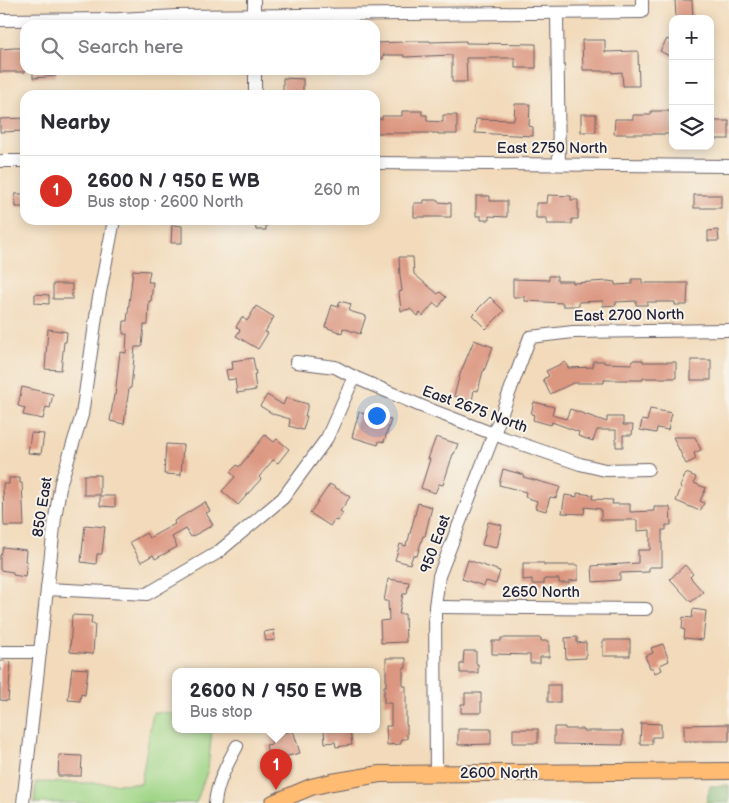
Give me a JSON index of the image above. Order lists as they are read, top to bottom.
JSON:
{
  "streets": {
    "main road": ["2600 North"],
    "street": [
      "East 2750 North",
      "East 2700 North",
      "East 2675 North",
      "850 East",
      "950 East",
      "2650 North"
    ]
  },
  "crossings": [
    ["East 2700 North", "950 East"],
    ["East 2675 North", "950 East"],
    ["950 East", "2650 North"],
    ["950 East", "2600 North"]
  ],
  "page": {
    "map_buttons": ["+", "−"],
    "search": "Search here",
    "heading": "Nearby",
    "list": [
      {
        "mark": "1",
        "name": "2600 N / 950 E WB",
        "note": "Bus stop · 2600 North",
        "value": "260 m"
      }
    ],
    "popup": ["2600 N / 950 E WB", "Bus stop"],
    "pins": "1"
  }
}
